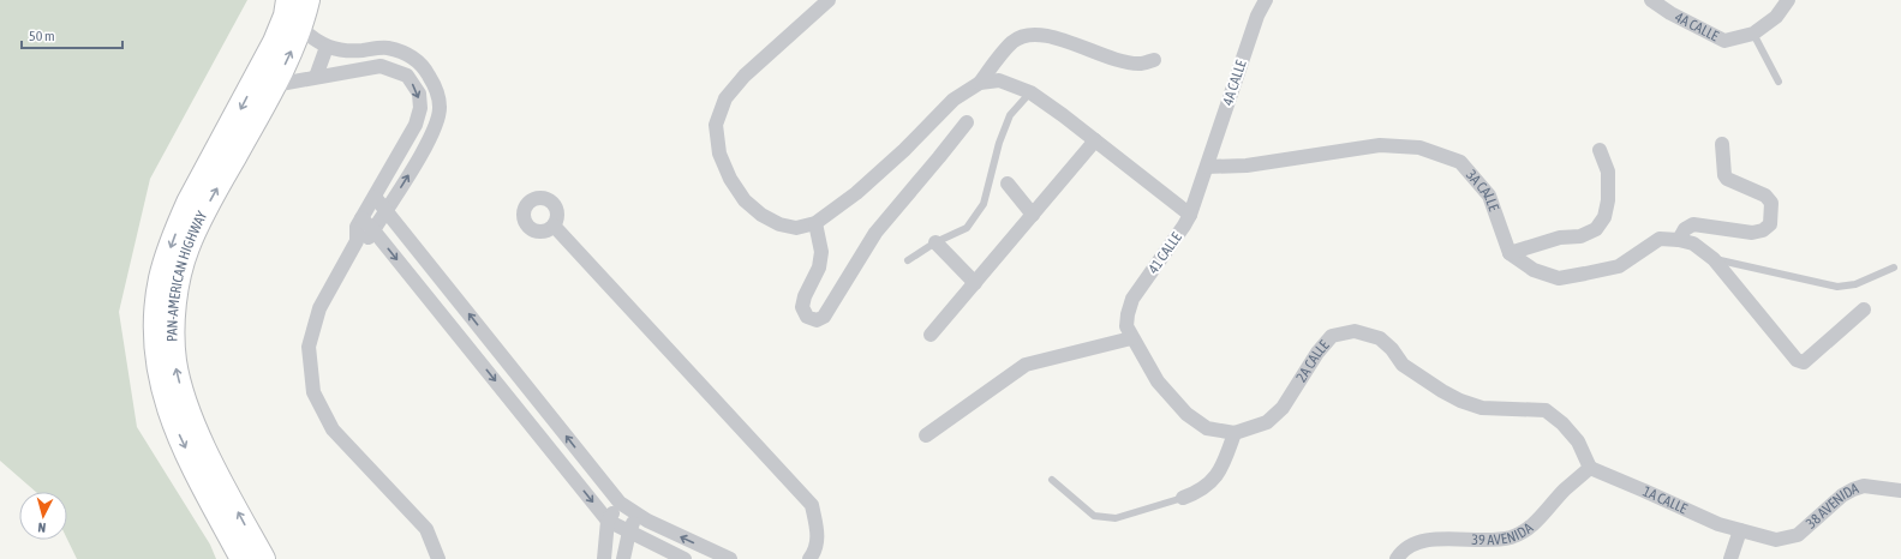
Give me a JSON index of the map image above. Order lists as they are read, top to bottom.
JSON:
{
  "streets": {
    "highway": ["PAN-AMERICAN HIGHWAY"],
    "street": [
      "4A CALLE",
      "3A CALLE",
      "41 CALLE",
      "2A CALLE",
      "1A CALLE",
      "38 AVENIDA",
      "39 AVENIDA"
    ]
  },
  "crossings": [
    ["4A CALLE", "3A CALLE"],
    ["4A CALLE", "41 CALLE"],
    ["3A CALLE", "41 CALLE"],
    ["41 CALLE", "2A CALLE"],
    ["2A CALLE", "1A CALLE"],
    ["2A CALLE", "39 AVENIDA"],
    ["1A CALLE", "38 AVENIDA"],
    ["1A CALLE", "39 AVENIDA"]
  ],
  "scale_bar": "50 m",
  "north": "bottom"
}
